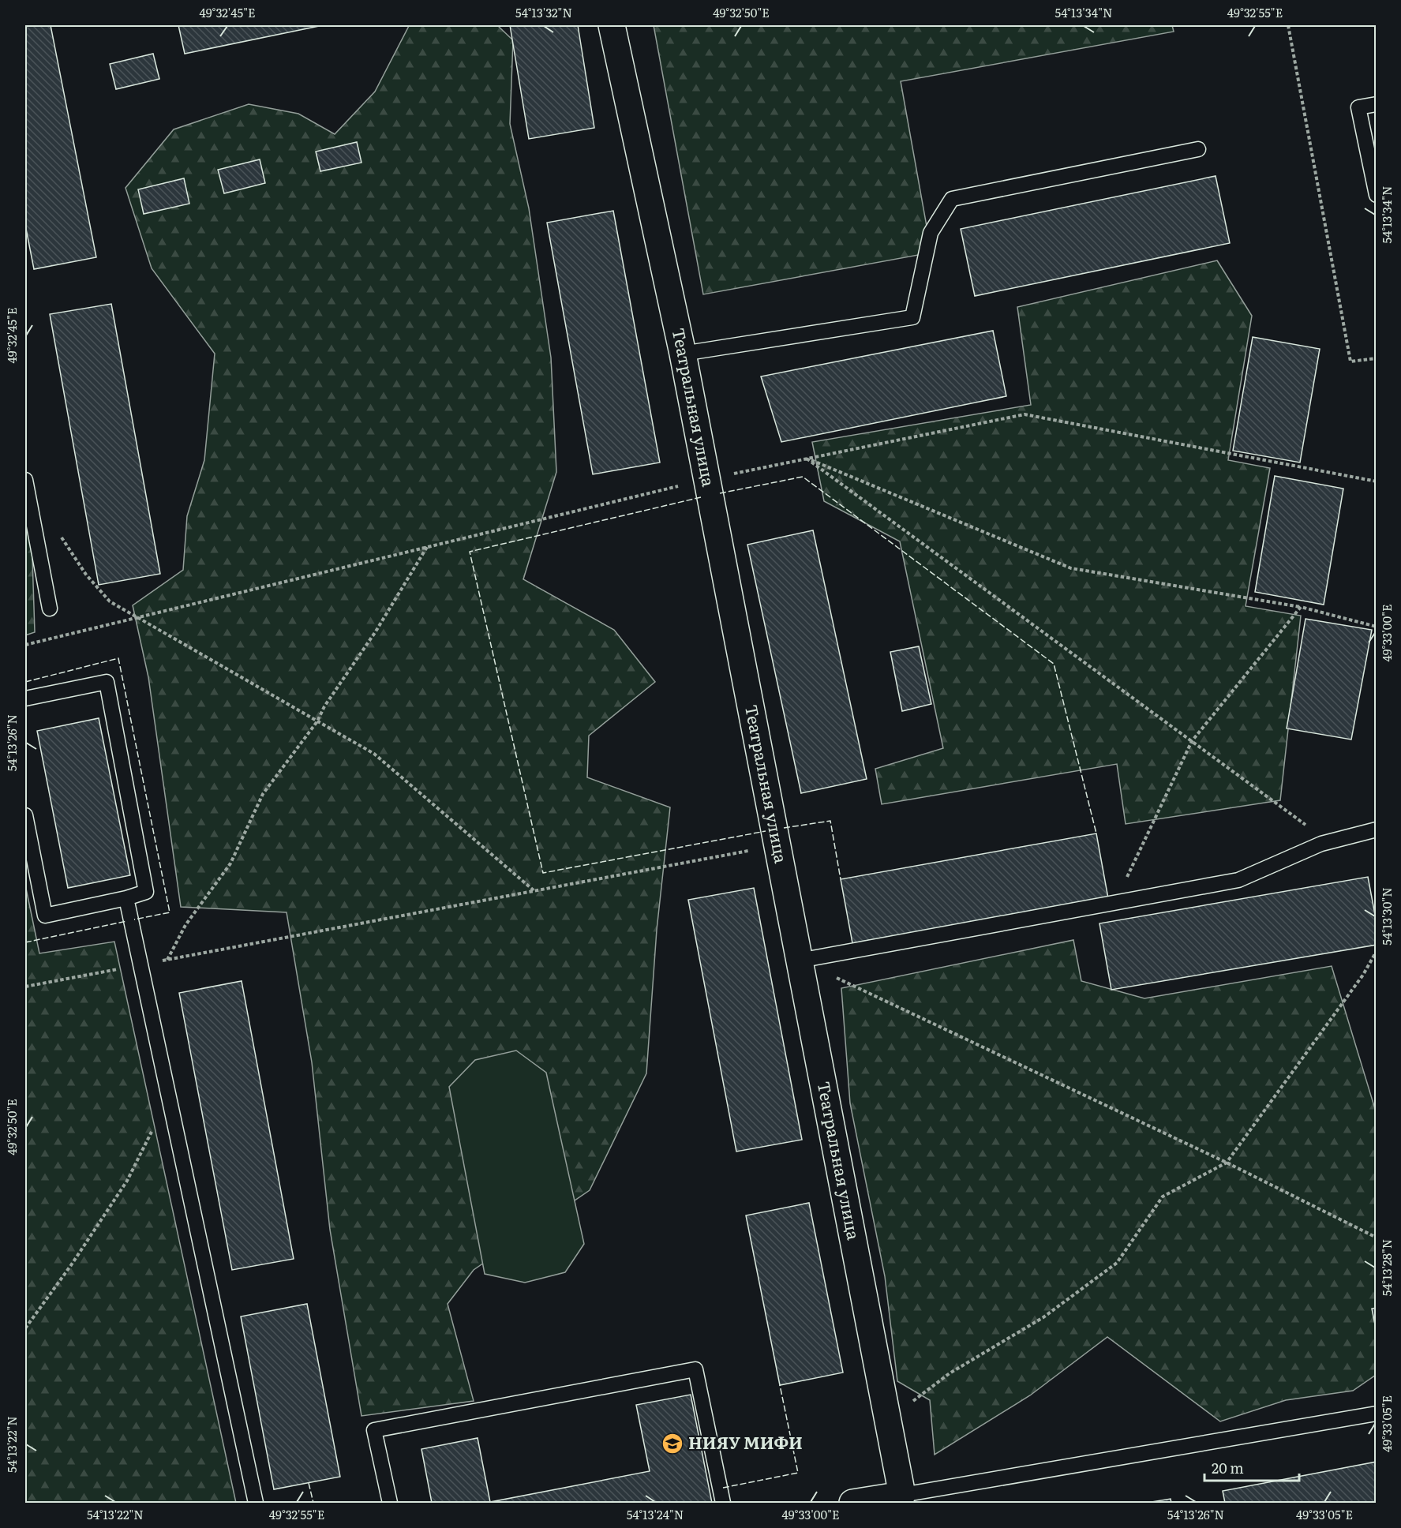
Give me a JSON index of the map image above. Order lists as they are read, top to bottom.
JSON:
{
  "streets": {
    "street": ["Театральная улица"]
  },
  "places": {
    "school or university": ["НИЯУ МИФИ"]
  },
  "scale_bar": "20 m",
  "coordinates": [
    "49°32'45\"E",
    "54°13'32\"N",
    "49°32'50\"E",
    "54°13'34\"N",
    "49°32'55\"E",
    "49°33'00\"E",
    "54°13'26\"N",
    "54°13'30\"N",
    "54°13'28\"N",
    "49°33'05\"E",
    "54°13'22\"N",
    "54°13'24\"N"
  ]
}
